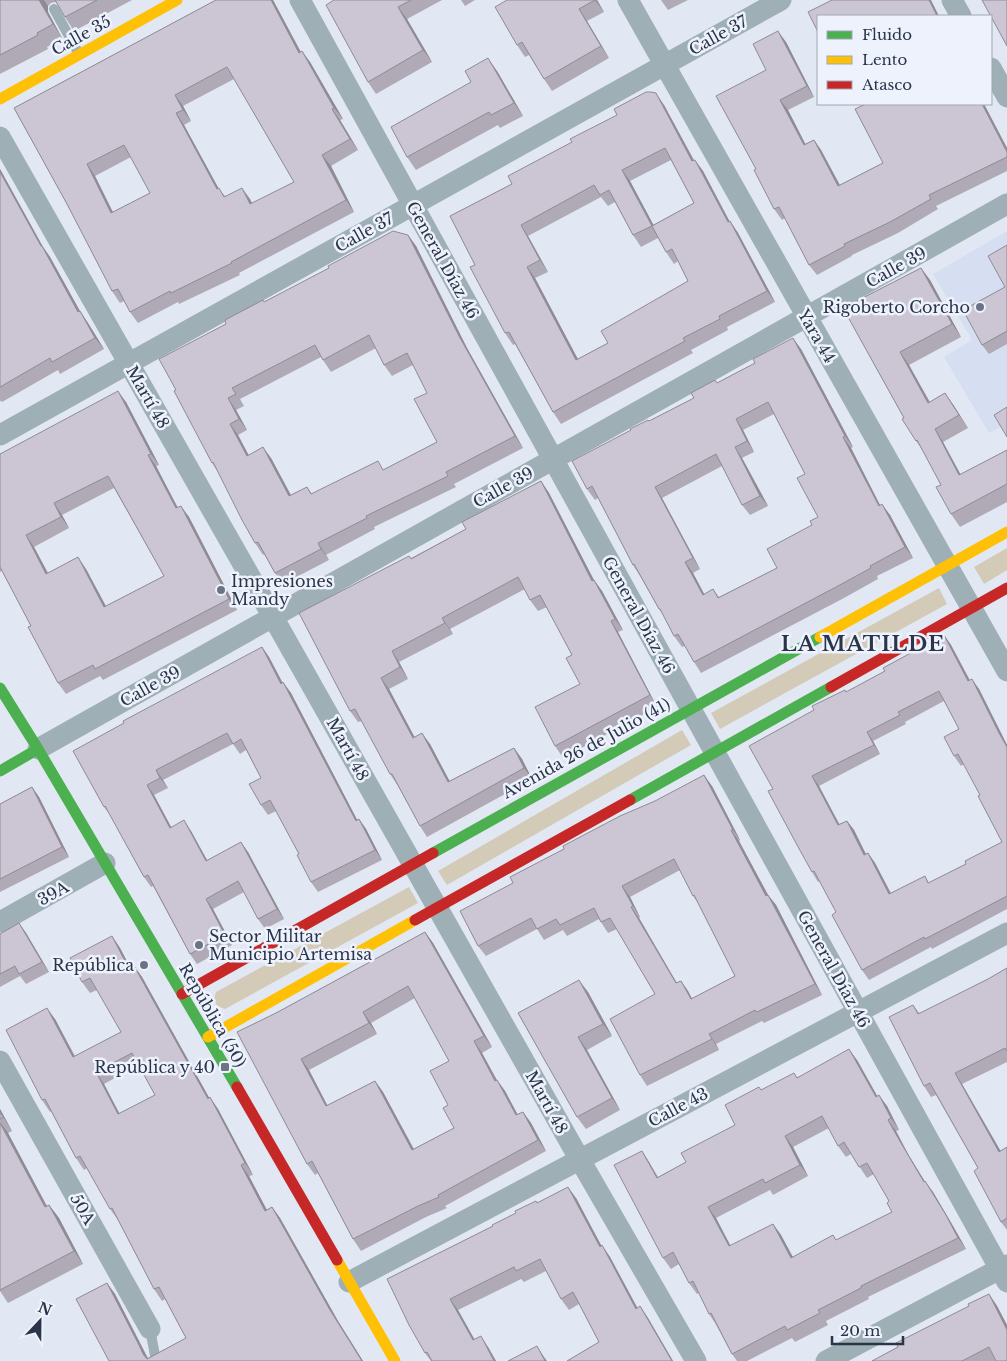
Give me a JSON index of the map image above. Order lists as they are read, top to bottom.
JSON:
{
  "streets": {
    "main road": [
      "Calle 35",
      "Calle 39",
      "Avenida 26 de Julio (41)",
      "República (50)"
    ],
    "street": [
      "Calle 37",
      "General Díaz 46",
      "Yara 44",
      "Martí 48",
      "39A",
      "Calle 43",
      "50A"
    ]
  },
  "crossings": [
    ["Calle 37", "General Díaz 46"],
    ["Calle 37", "Yara 44"],
    ["Calle 37", "Martí 48"],
    ["General Díaz 46", "Calle 39"],
    ["General Díaz 46", "Avenida 26 de Julio (41)"],
    ["General Díaz 46", "Calle 43"],
    ["Calle 39", "Yara 44"],
    ["Calle 39", "Martí 48"],
    ["Calle 39", "República (50)"],
    ["Yara 44", "Avenida 26 de Julio (41)"],
    ["Martí 48", "Avenida 26 de Julio (41)"],
    ["Martí 48", "Calle 43"],
    ["Avenida 26 de Julio (41)", "República (50)"],
    ["39A", "República (50)"],
    ["República (50)", "Calle 43"]
  ],
  "districts": ["LA MATILDE"],
  "places": {
    "other": [
      "Rigoberto Corcho",
      "Impresiones Mandy",
      "Sector Militar Municipio Artemisa",
      "República"
    ],
    "transit": ["República y 40"]
  },
  "legend": ["Fluido", "Lento", "Atasco"],
  "scale_bar": "20 m",
  "north": "top"
}
